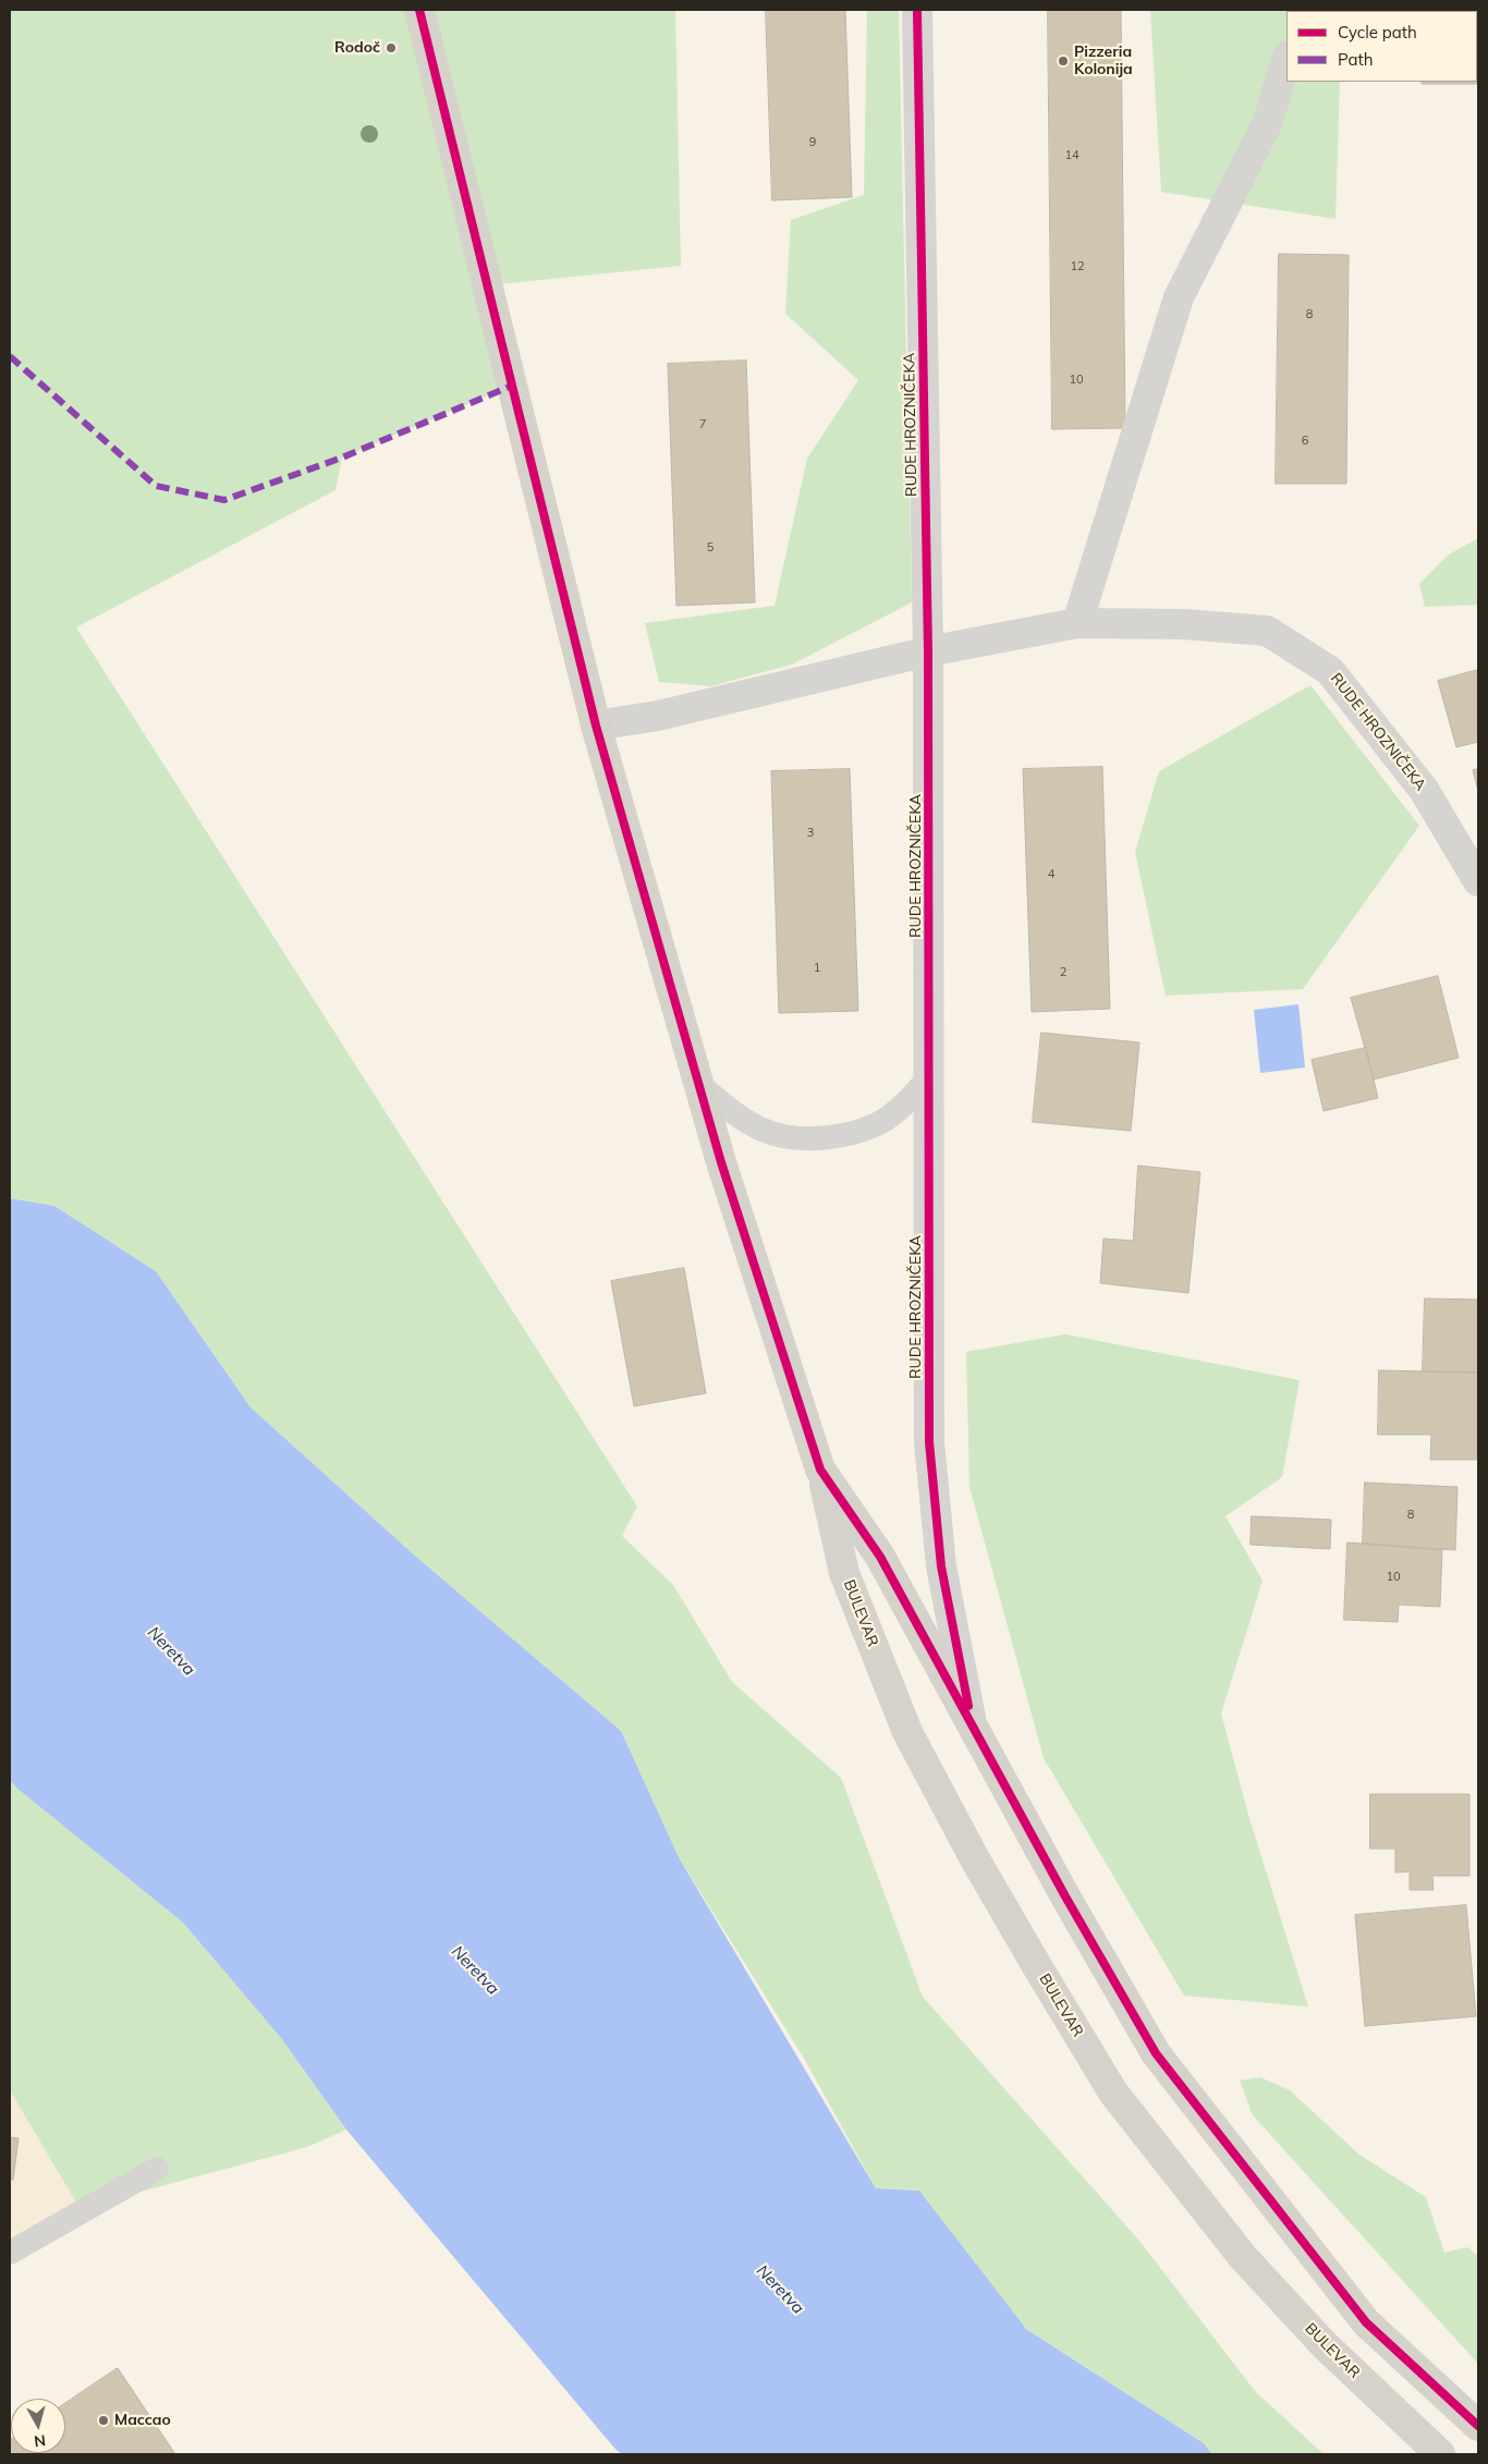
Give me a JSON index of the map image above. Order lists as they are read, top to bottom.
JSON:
{
  "streets": {
    "main road": ["BULEVAR"],
    "street": ["RUDE HROZNIČEKA"]
  },
  "water": ["Neretva"],
  "places": ["Rodoč", "Pizzeria Kolonija", "Maccao"],
  "house_numbers": [
    "9",
    "14",
    "12",
    "8",
    "10",
    "7",
    "6",
    "5",
    "3",
    "4",
    "1",
    "2",
    "8",
    "10"
  ],
  "legend": ["Cycle path", "Path"],
  "north": "bottom"
}
